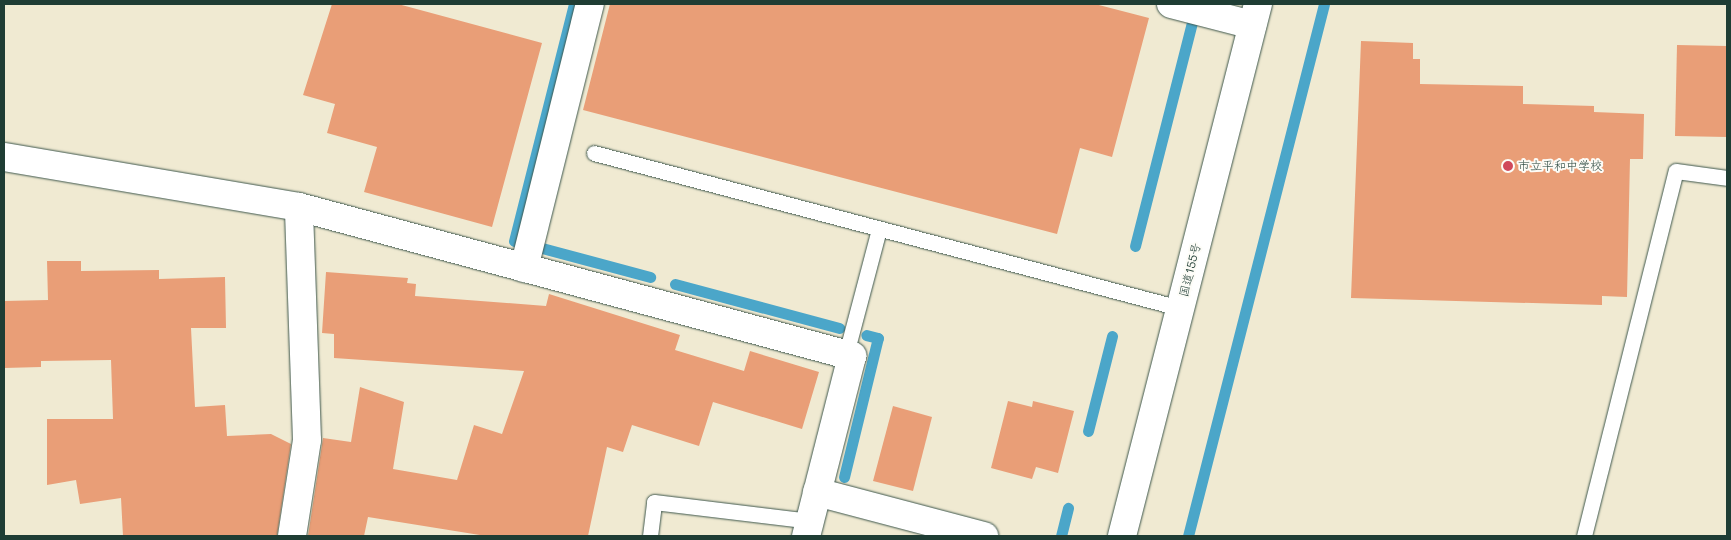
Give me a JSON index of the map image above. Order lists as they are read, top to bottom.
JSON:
{
  "streets": {
    "main road": ["国道155号"]
  },
  "places": ["市立平和中学校"]
}
